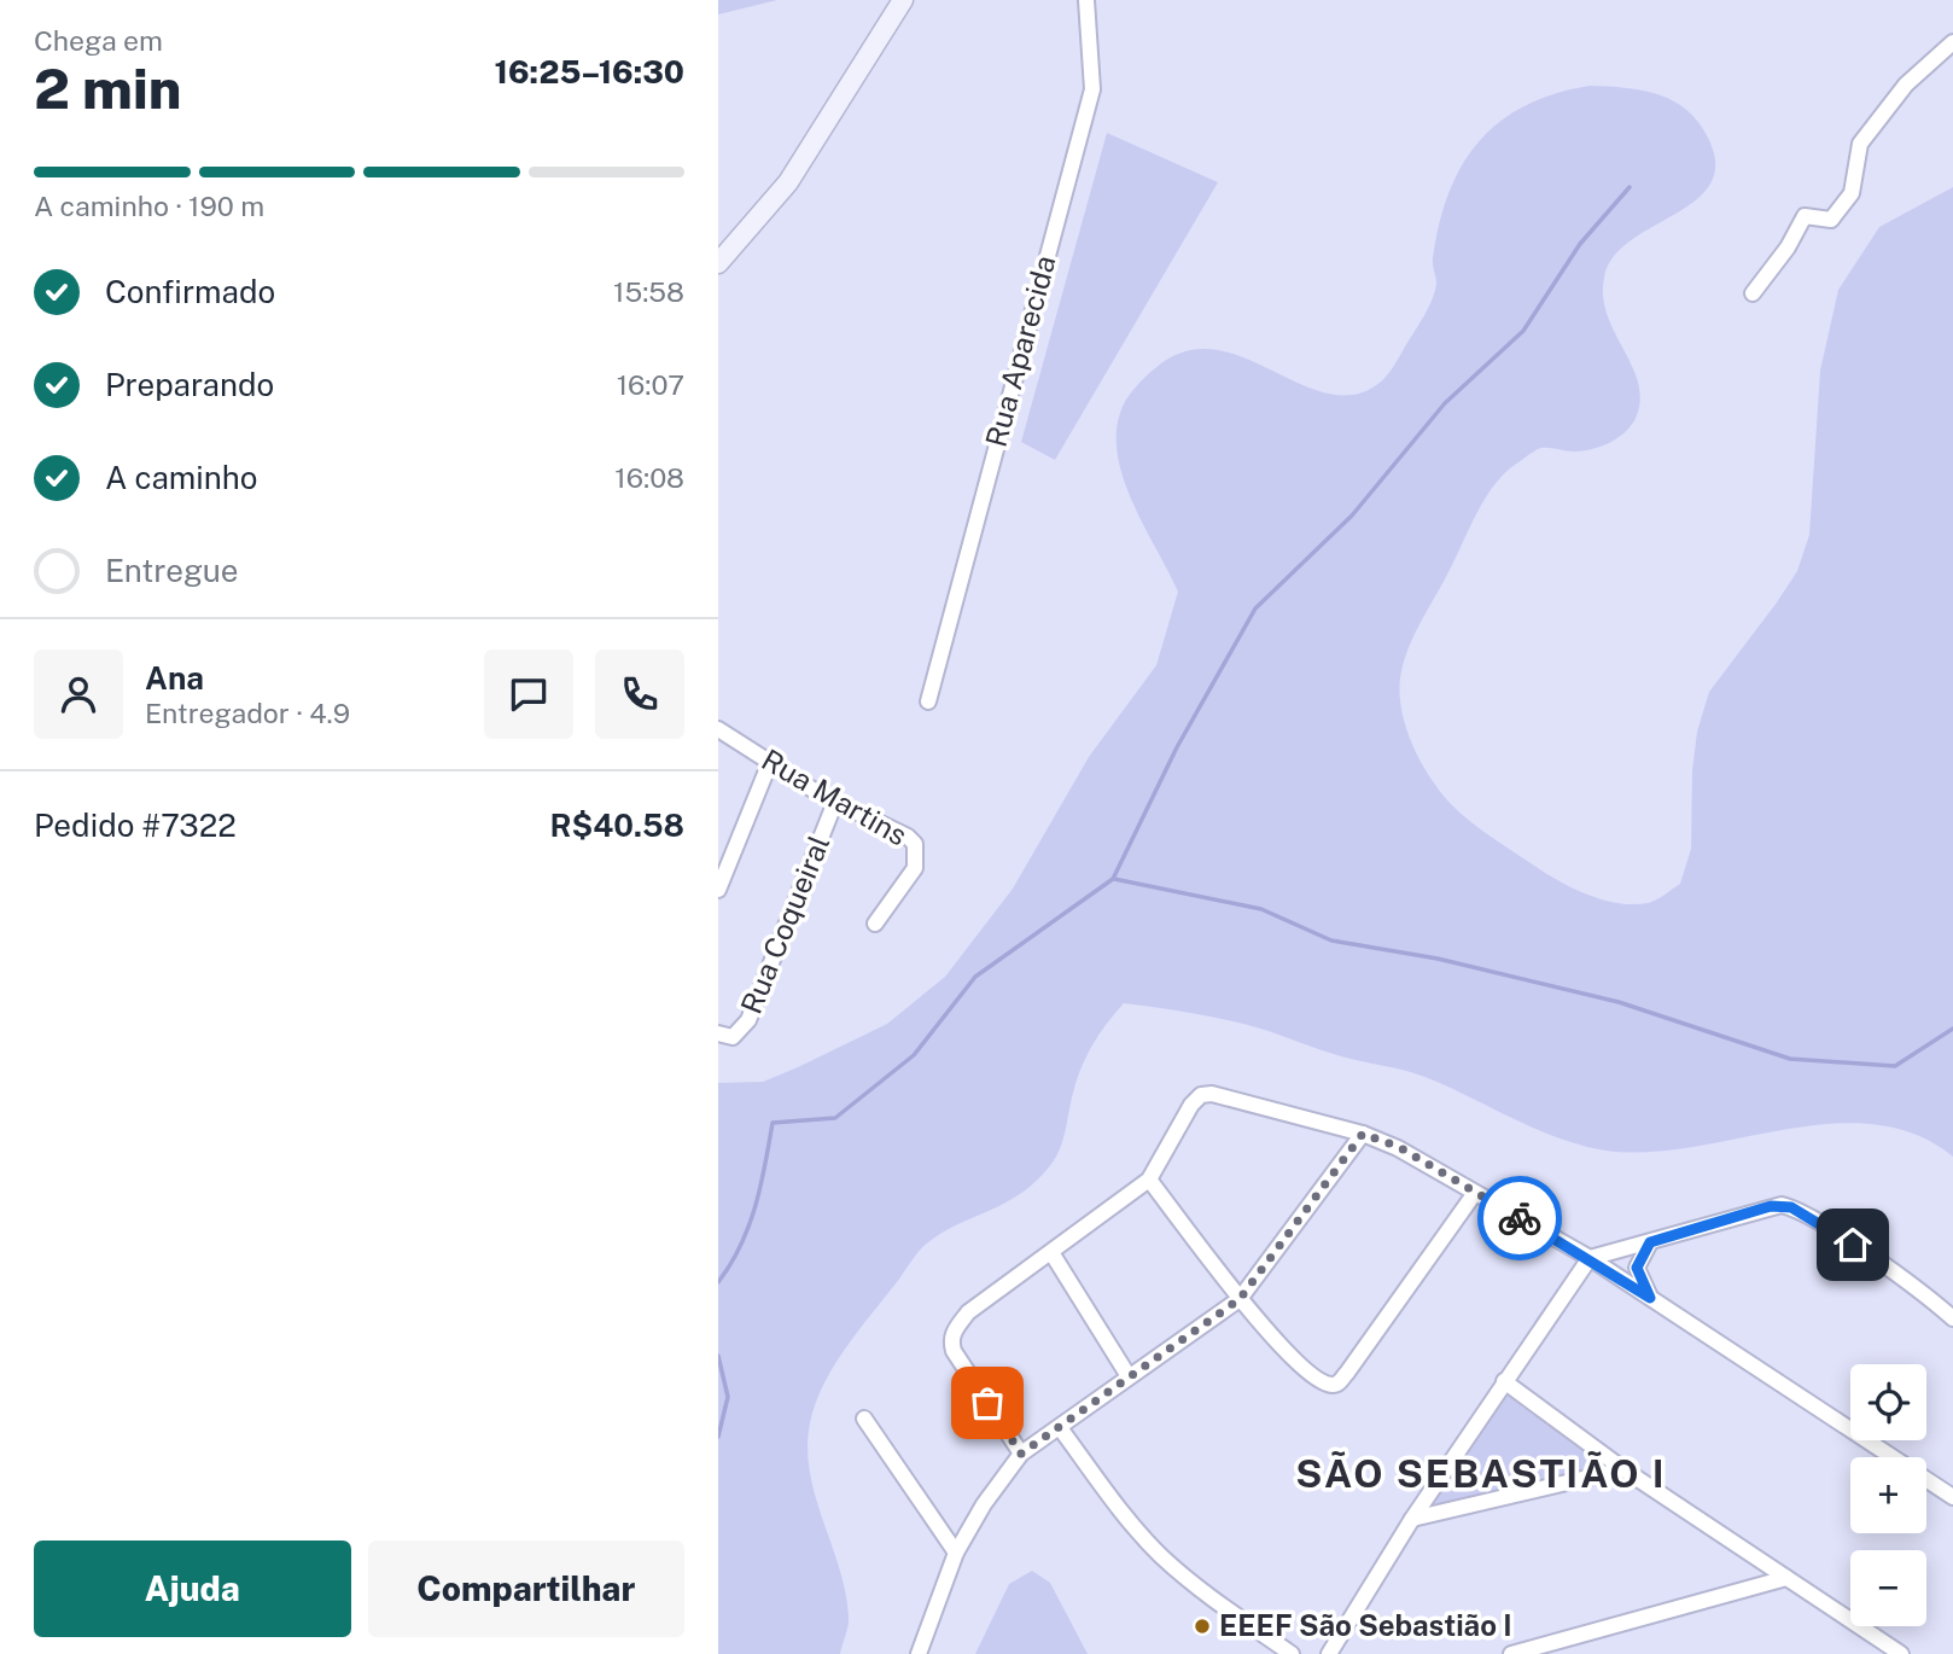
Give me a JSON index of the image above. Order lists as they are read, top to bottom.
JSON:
{
  "streets": {
    "street": ["Rua Aparecida", "Rua Martins", "Rua Coqueiral"]
  },
  "crossings": [
    ["Rua Martins", "Rua Coqueiral"]
  ],
  "districts": ["SÃO SEBASTIÃO I"],
  "places": ["EEEF São Sebastião I"],
  "page": {
    "heading": ["2 min", "Chega em", "16:25–16:30"],
    "panel": [
      "Ana",
      "Entregador · 4.9",
      "Pedido #7322",
      "R$40.58"
    ],
    "bar": "A caminho · 190 m",
    "list": [
      ["Confirmado", "15:58"],
      ["Preparando", "16:07"],
      ["A caminho", "16:08"],
      "Entregue"
    ],
    "map_buttons": ["+", "−"],
    "buttons": ["Ajuda", "Compartilhar"]
  }
}
